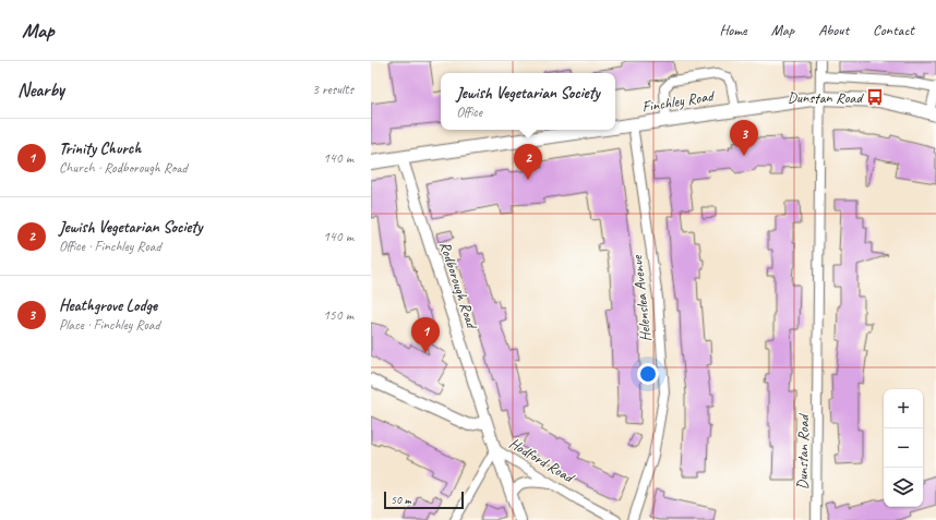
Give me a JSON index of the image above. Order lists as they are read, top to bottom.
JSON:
{
  "streets": {
    "main road": ["Finchley Road"],
    "street": [
      "Rodborough Road",
      "Helenslea Avenue",
      "Dunstan Road",
      "Hodford Road"
    ]
  },
  "crossings": [
    ["Finchley Road", "Rodborough Road"],
    ["Finchley Road", "Helenslea Avenue"],
    ["Finchley Road", "Dunstan Road"],
    ["Rodborough Road", "Hodford Road"]
  ],
  "places": {
    "bus stop": ["Dunstan Road"]
  },
  "scale_bar": "50 m",
  "page": {
    "header": "Map",
    "nav": [
      "Home",
      "Map",
      "About",
      "Contact"
    ],
    "heading": ["Nearby", "3 results"],
    "popup": ["Jewish Vegetarian Society", "Office"],
    "list": [
      {
        "mark": "1",
        "name": "Trinity Church",
        "note": "Church · Rodborough Road",
        "value": "140 m"
      },
      {
        "mark": "2",
        "name": "Jewish Vegetarian Society",
        "note": "Office · Finchley Road",
        "value": "140 m"
      },
      {
        "mark": "3",
        "name": "Heathgrove Lodge",
        "note": "Place · Finchley Road",
        "value": "150 m"
      }
    ],
    "pins": ["3", "2", "1"],
    "map_buttons": ["+", "−"],
    "scale": "50 m"
  }
}
